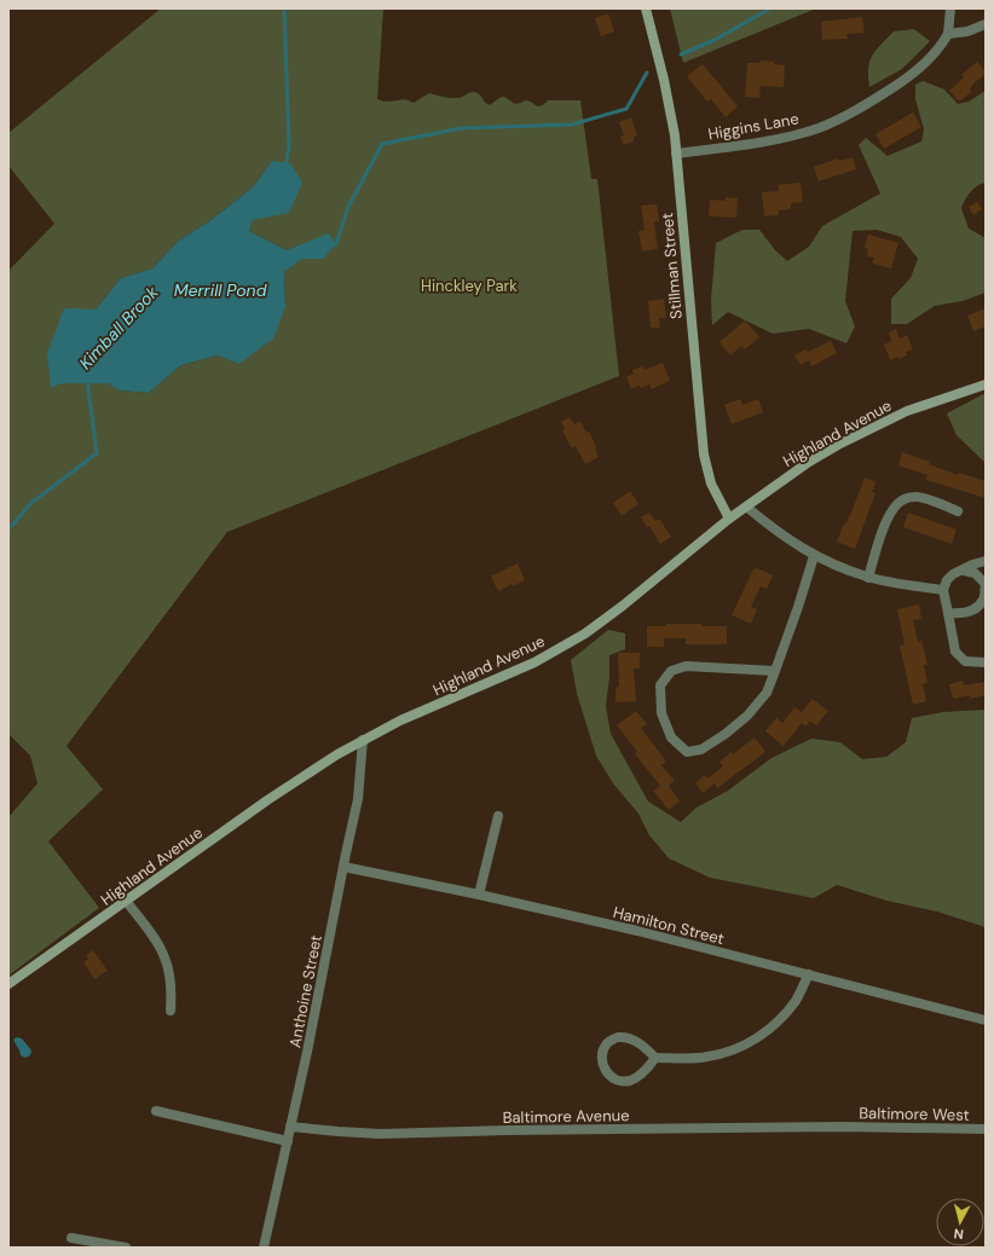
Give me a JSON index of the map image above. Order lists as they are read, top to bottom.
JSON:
{
  "streets": {
    "street": [
      "Higgins Lane",
      "Stillman Street",
      "Highland Avenue",
      "Hamilton Street",
      "Anthoine Street",
      "Baltimore West",
      "Baltimore Avenue"
    ]
  },
  "crossings": [
    ["Higgins Lane", "Stillman Street"],
    ["Stillman Street", "Highland Avenue"],
    ["Highland Avenue", "Anthoine Street"],
    ["Hamilton Street", "Anthoine Street"],
    ["Anthoine Street", "Baltimore Avenue"],
    ["Baltimore West", "Baltimore Avenue"]
  ],
  "water": ["Merrill Pond", "Kimball Brook"],
  "parks": ["Hinckley Park"],
  "north": "bottom"
}
